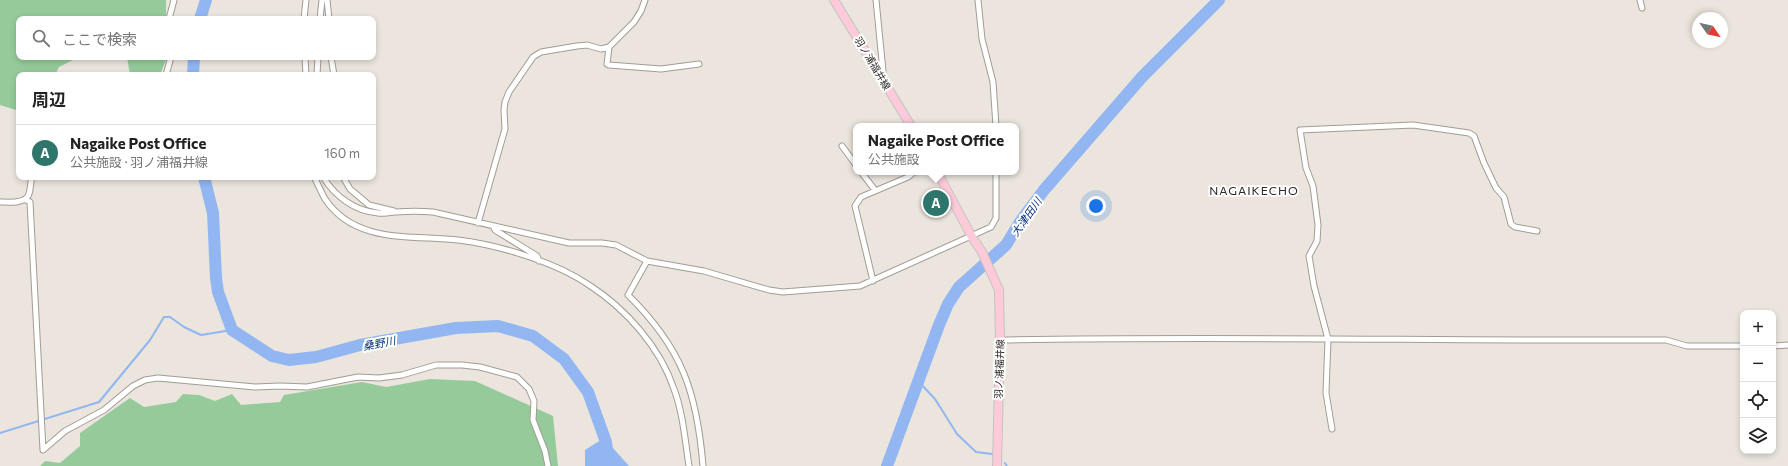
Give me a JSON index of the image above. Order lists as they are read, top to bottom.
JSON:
{
  "streets": {
    "main road": ["羽ノ浦福井線"]
  },
  "districts": ["NAGAIKECHO"],
  "water": ["大津田川", "桑野川"],
  "north": "bottom right",
  "page": {
    "search": "ここで検索",
    "heading": "周辺",
    "popup": ["Nagaike Post Office", "公共施設"],
    "list": [
      {
        "mark": "A",
        "name": "Nagaike Post Office",
        "note": "公共施設 · 羽ノ浦福井線",
        "value": "160 m"
      }
    ],
    "pins": "A",
    "map_buttons": ["+", "−"]
  }
}
